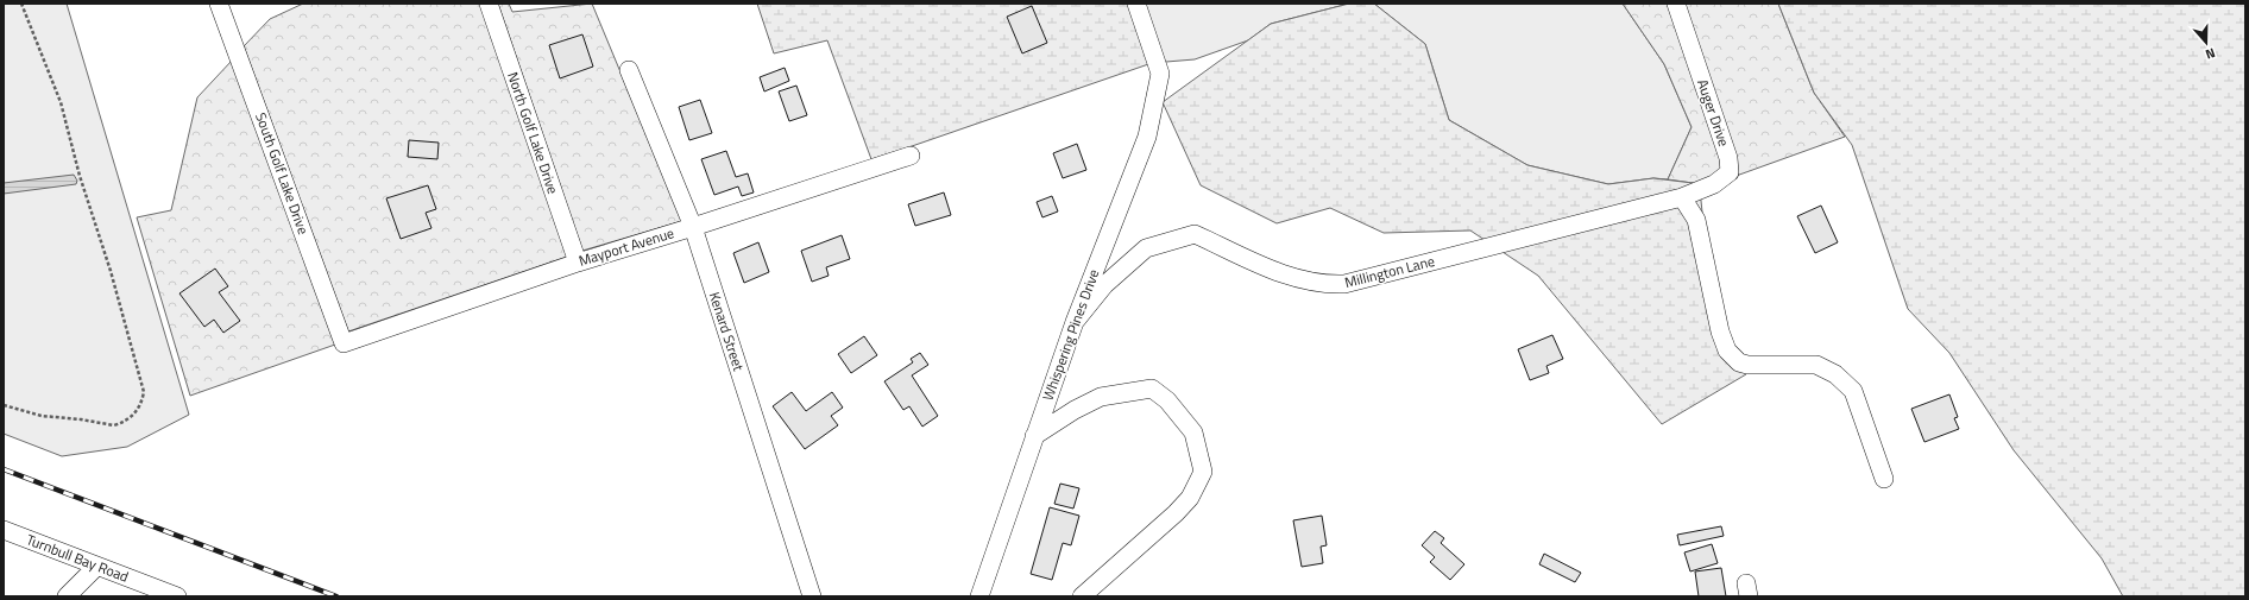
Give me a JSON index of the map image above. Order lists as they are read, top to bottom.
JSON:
{
  "streets": {
    "street": [
      "Auger Drive",
      "North Golf Lake Drive",
      "South Golf Lake Drive",
      "Mayport Avenue",
      "Millington Lane",
      "Kenard Street",
      "Whispering Pines Drive",
      "Turnbull Bay Road"
    ]
  },
  "crossings": [
    ["Auger Drive", "Millington Lane"],
    ["North Golf Lake Drive", "Mayport Avenue"],
    ["South Golf Lake Drive", "Mayport Avenue"],
    ["Mayport Avenue", "Kenard Street"],
    ["Millington Lane", "Whispering Pines Drive"]
  ],
  "north": "bottom"
}
